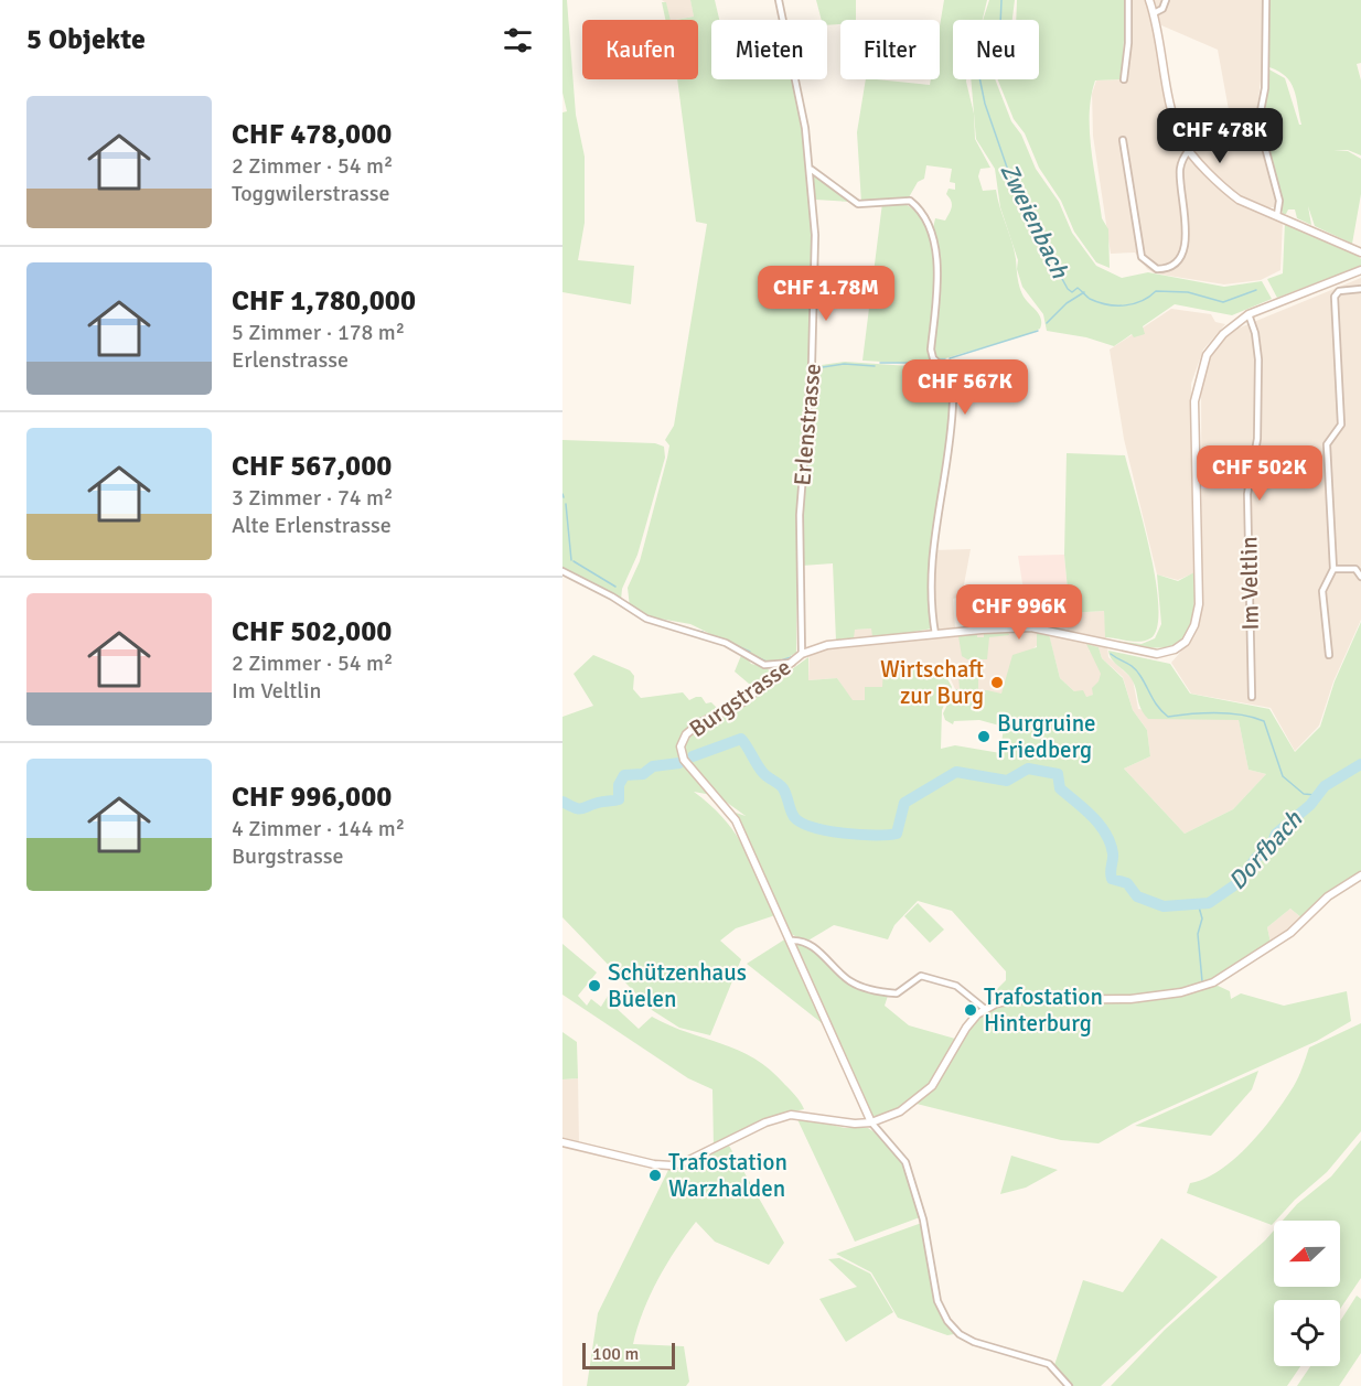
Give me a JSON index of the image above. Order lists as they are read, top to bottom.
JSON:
{
  "streets": {
    "street": ["Erlenstrasse", "Im Veltlin", "Burgstrasse"]
  },
  "crossings": [
    ["Erlenstrasse", "Burgstrasse"],
    ["Im Veltlin", "Burgstrasse"]
  ],
  "water": ["Zweienbach", "Dorfbach"],
  "places": [
    "Wirtschaft zur Burg",
    "Burgruine Friedberg",
    "Schützenhaus Büelen",
    "Trafostation Hinterburg",
    "Trafostation Warzhalden"
  ],
  "scale_bar": "100 m",
  "north": "left",
  "page": {
    "heading": "5 Objekte",
    "chip": [
      "Kaufen",
      "Mieten",
      "Filter",
      "Neu"
    ],
    "list": [
      {
        "name": "CHF 478,000",
        "note": "2 Zimmer · 54 m² · Toggwilerstrasse"
      },
      {
        "name": "CHF 1,780,000",
        "note": "5 Zimmer · 178 m² · Erlenstrasse"
      },
      {
        "name": "CHF 567,000",
        "note": "3 Zimmer · 74 m² · Alte Erlenstrasse"
      },
      {
        "name": "CHF 502,000",
        "note": "2 Zimmer · 54 m² · Im Veltlin"
      },
      {
        "name": "CHF 996,000",
        "note": "4 Zimmer · 144 m² · Burgstrasse"
      }
    ],
    "price": [
      "CHF 478K",
      "CHF 1.78M",
      "CHF 567K",
      "CHF 502K",
      "CHF 996K"
    ],
    "scale": "100 m"
  }
}
